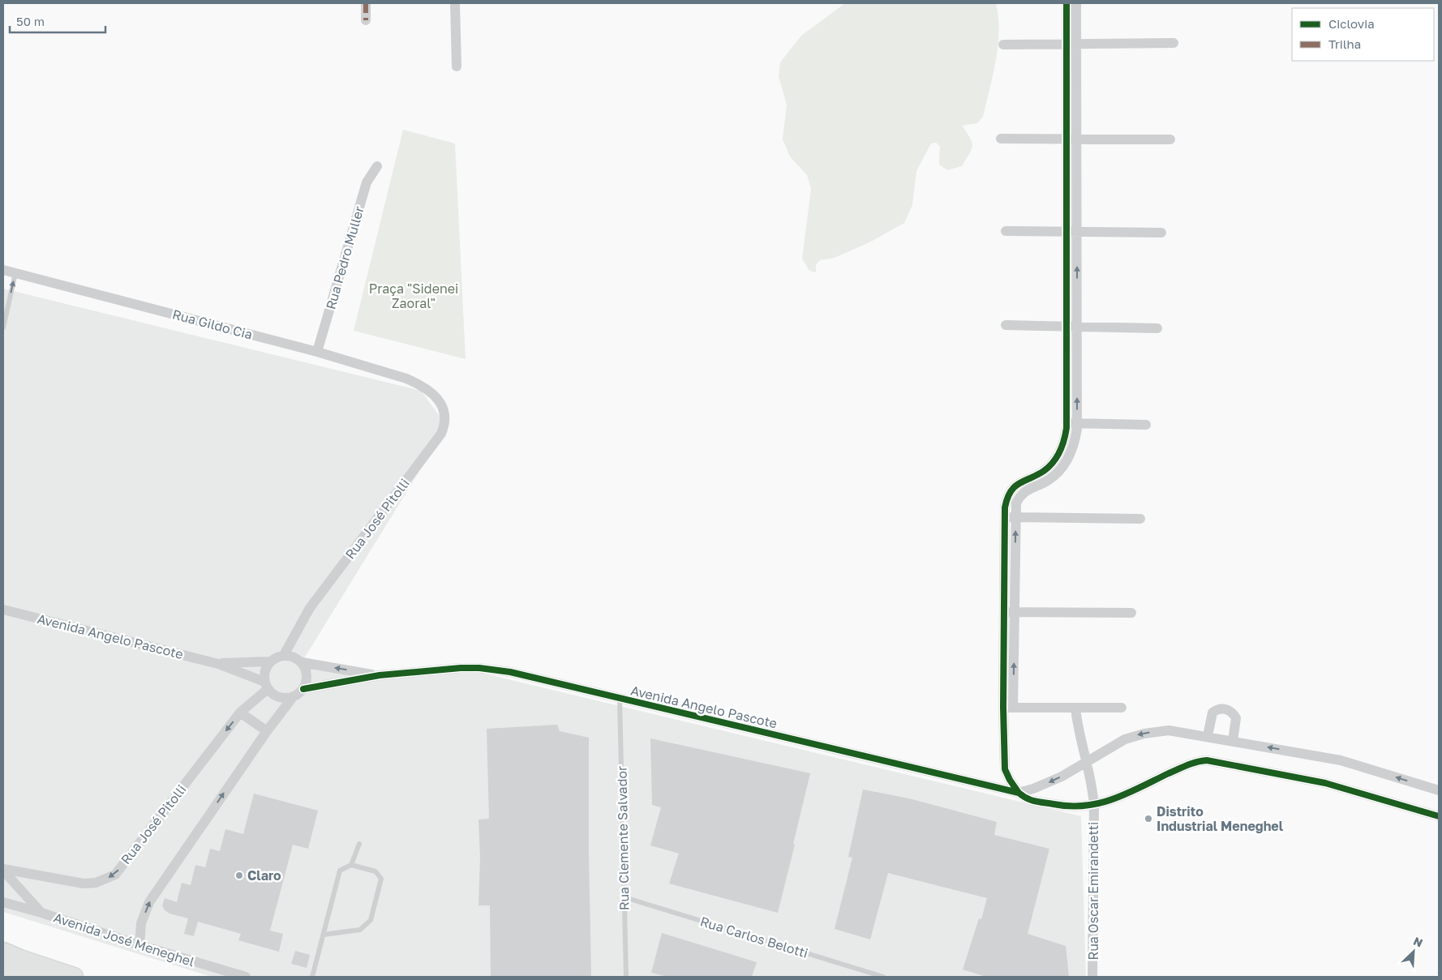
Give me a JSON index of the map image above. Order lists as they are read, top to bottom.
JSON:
{
  "streets": {
    "street": [
      "Rua Pedro Muller",
      "Rua Gildo Cia",
      "Rua José Pitolli",
      "Avenida Angelo Pascote",
      "Rua Oscar Emirandetti",
      "Avenida José Meneghel"
    ],
    "lane": ["Rua Clemente Salvador", "Rua Carlos Belotti"]
  },
  "crossings": [
    ["Rua Pedro Muller", "Rua Gildo Cia"],
    ["Rua Gildo Cia", "Rua José Pitolli"],
    ["Rua José Pitolli", "Avenida Angelo Pascote"],
    ["Avenida Angelo Pascote", "Rua Clemente Salvador"],
    ["Avenida Angelo Pascote", "Rua Oscar Emirandetti"],
    ["Rua Clemente Salvador", "Rua Carlos Belotti"]
  ],
  "one_way": ["Rua José Pitolli"],
  "parks": ["Praça \"Sidenei Zaoral\""],
  "places": ["Distrito Industrial Meneghel", "Claro"],
  "legend": ["Ciclovia", "Trilha"],
  "scale_bar": "50 m",
  "north": "top right"
}
